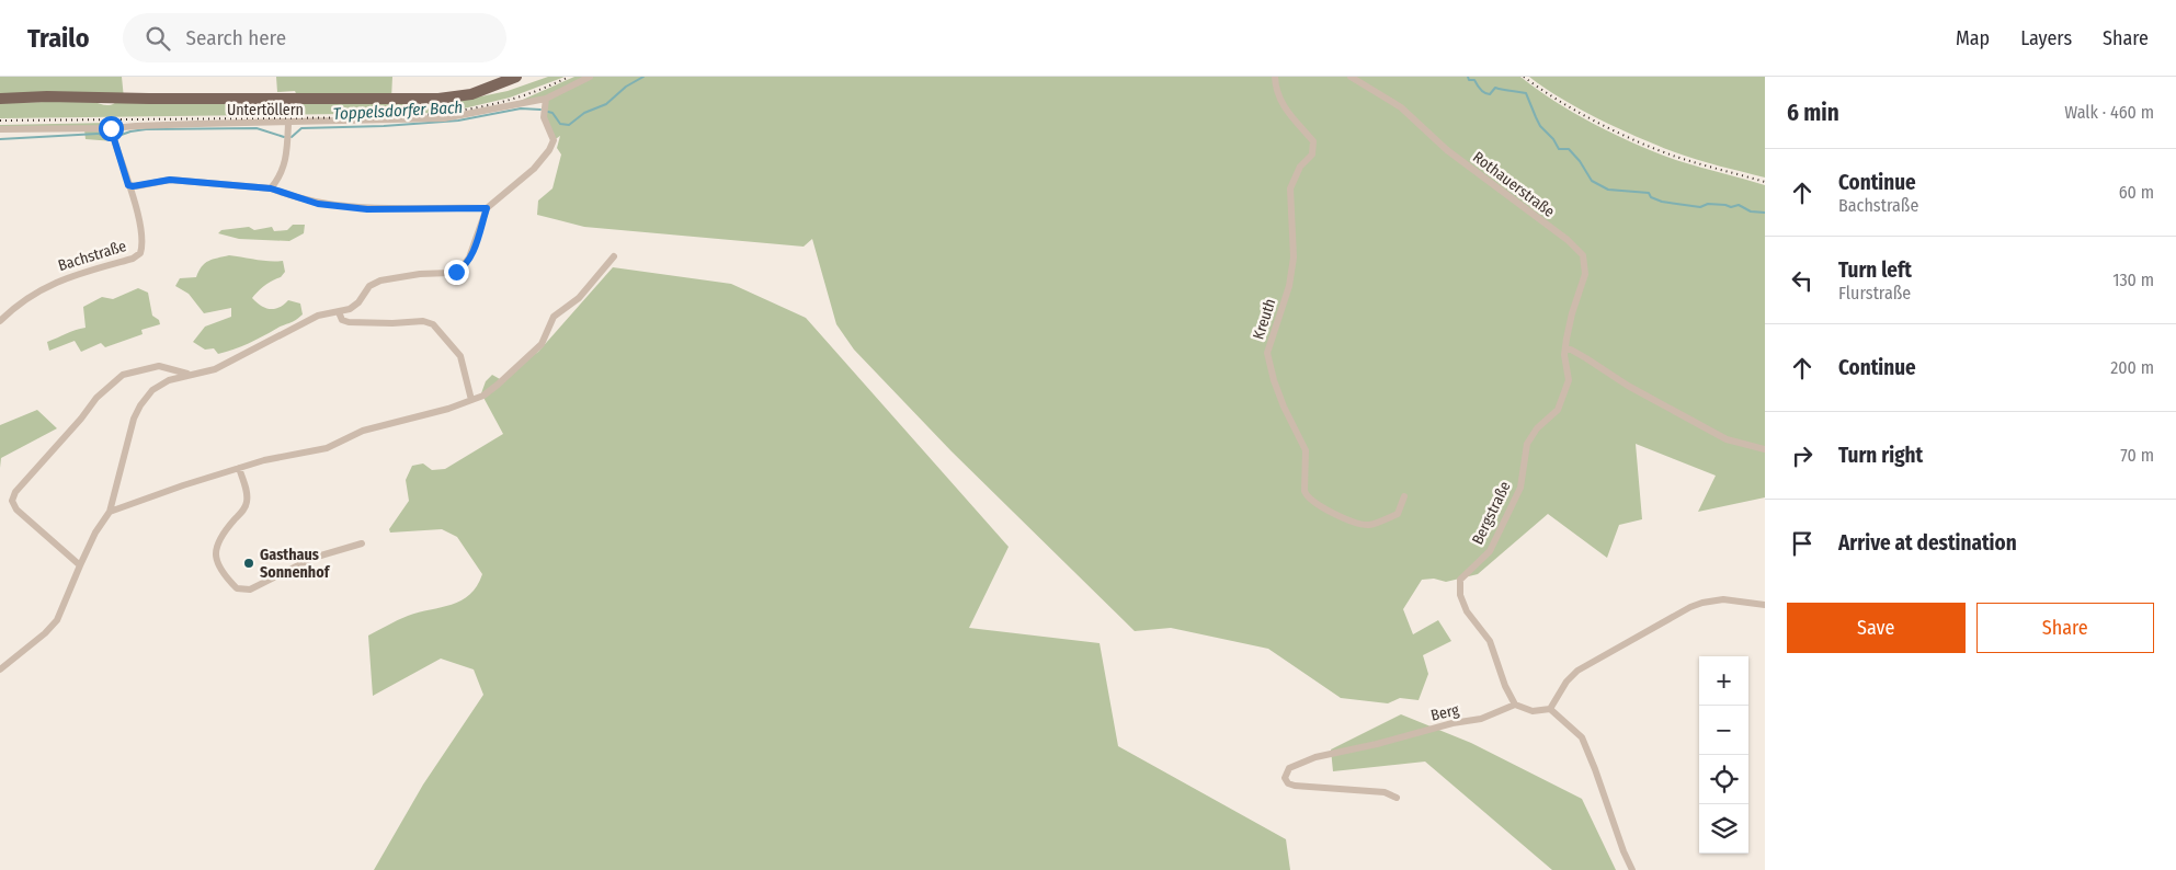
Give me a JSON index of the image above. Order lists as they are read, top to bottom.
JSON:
{
  "streets": {
    "street": [
      "Untertöllern",
      "Rothauerstraße",
      "Bachstraße",
      "Kreuth",
      "Bergstraße",
      "Berg"
    ]
  },
  "crossings": [
    ["Untertöllern", "Bachstraße"],
    ["Rothauerstraße", "Bergstraße"],
    ["Bergstraße", "Berg"]
  ],
  "water": ["Toppelsdorfer Bach"],
  "places": ["Gasthaus Sonnenhof"],
  "page": {
    "header": "Trailo",
    "search": "Search here",
    "nav": ["Map", "Layers", "Share"],
    "heading": ["6 min", "Walk · 460 m"],
    "list": [
      ["Continue", "Bachstraße", "60 m"],
      ["Turn left", "Flurstraße", "130 m"],
      ["Continue", "200 m"],
      ["Turn right", "70 m"],
      "Arrive at destination"
    ],
    "buttons": ["Save", "Share"],
    "map_buttons": ["+", "−"]
  }
}
